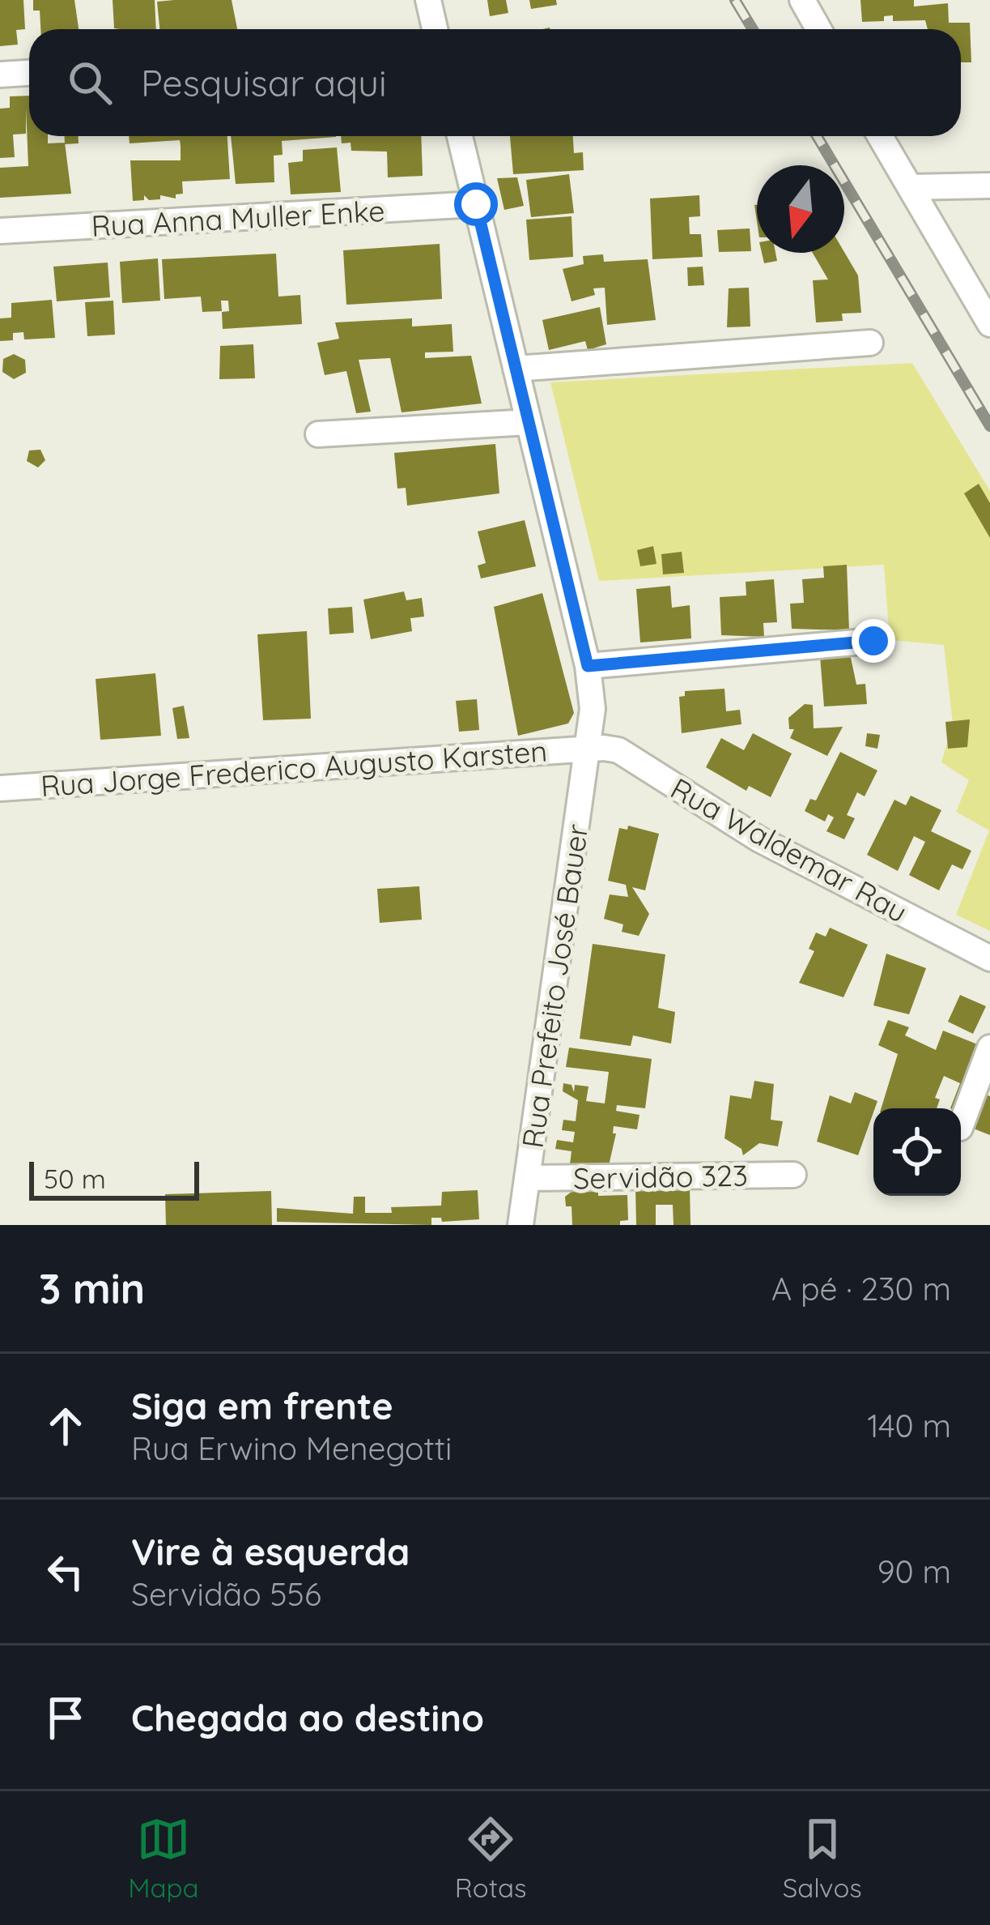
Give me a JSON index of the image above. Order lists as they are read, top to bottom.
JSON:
{
  "streets": {
    "street": [
      "Rua Anna Muller Enke",
      "Rua Jorge Frederico Augusto Karsten",
      "Rua Waldemar Rau",
      "Rua Prefeito José Bauer",
      "Servidão 323"
    ]
  },
  "crossings": [
    ["Rua Anna Muller Enke", "Rua Prefeito José Bauer"],
    ["Rua Jorge Frederico Augusto Karsten", "Rua Waldemar Rau"],
    ["Rua Jorge Frederico Augusto Karsten", "Rua Prefeito José Bauer"],
    ["Rua Waldemar Rau", "Rua Prefeito José Bauer"],
    ["Rua Prefeito José Bauer", "Servidão 323"]
  ],
  "scale_bar": "50 m",
  "north": "bottom",
  "page": {
    "search": "Pesquisar aqui",
    "scale": "50 m",
    "heading": ["3 min", "A pé · 230 m"],
    "list": [
      ["Siga em frente", "Rua Erwino Menegotti", "140 m"],
      ["Vire à esquerda", "Servidão 556", "90 m"],
      "Chegada ao destino"
    ],
    "nav": ["Mapa", "Rotas", "Salvos"]
  }
}
